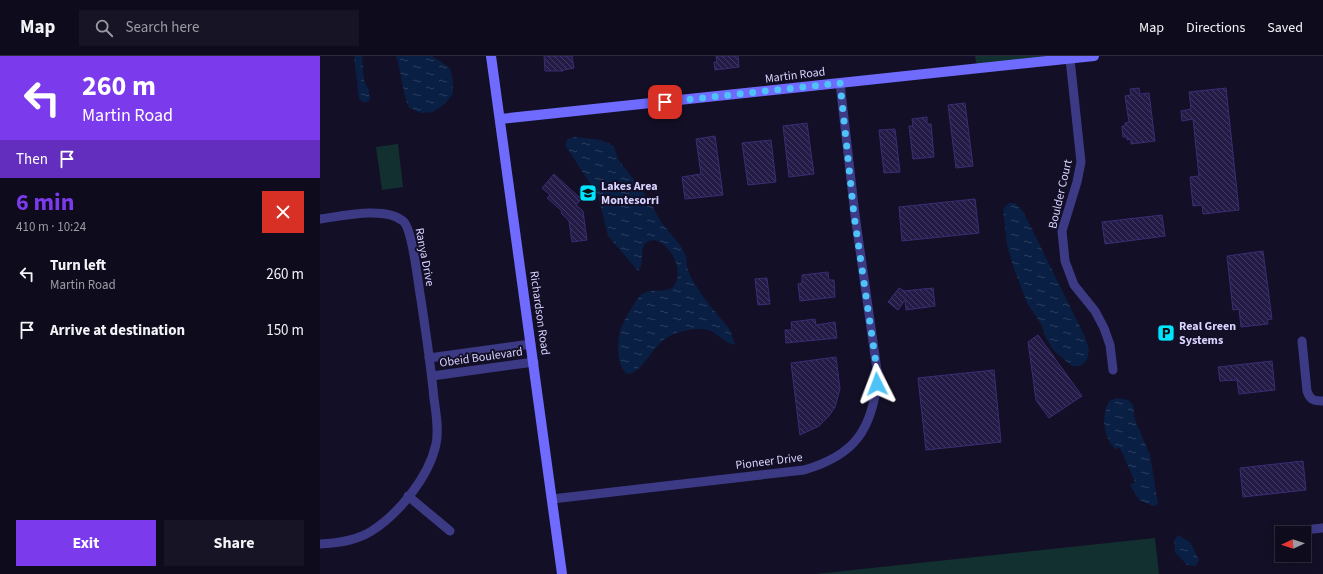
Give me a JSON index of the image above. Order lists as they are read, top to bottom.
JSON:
{
  "streets": {
    "main road": ["Martin Road", "Richardson Road"],
    "street": [
      "Boulder Court",
      "Ranya Drive",
      "Obeid Boulevard",
      "Pioneer Drive"
    ]
  },
  "crossings": [
    ["Martin Road", "Boulder Court"],
    ["Martin Road", "Richardson Road"],
    ["Martin Road", "Pioneer Drive"],
    ["Ranya Drive", "Obeid Boulevard"],
    ["Richardson Road", "Obeid Boulevard"],
    ["Richardson Road", "Pioneer Drive"]
  ],
  "places": {
    "school or university": ["Lakes Area Montesorri"],
    "parking": ["Real Green Systems"]
  },
  "north": "left",
  "page": {
    "header": "Map",
    "search": "Search here",
    "nav": ["Map", "Directions", "Saved"],
    "turn": ["260 m", "Martin Road"],
    "then": "Then",
    "heading": ["6 min", "410 m · 10:24"],
    "list": [
      {
        "name": "Turn left",
        "note": "Martin Road",
        "value": "260 m"
      },
      {
        "name": "Arrive at destination",
        "value": "150 m"
      }
    ],
    "buttons": ["Exit", "Share"]
  }
}
